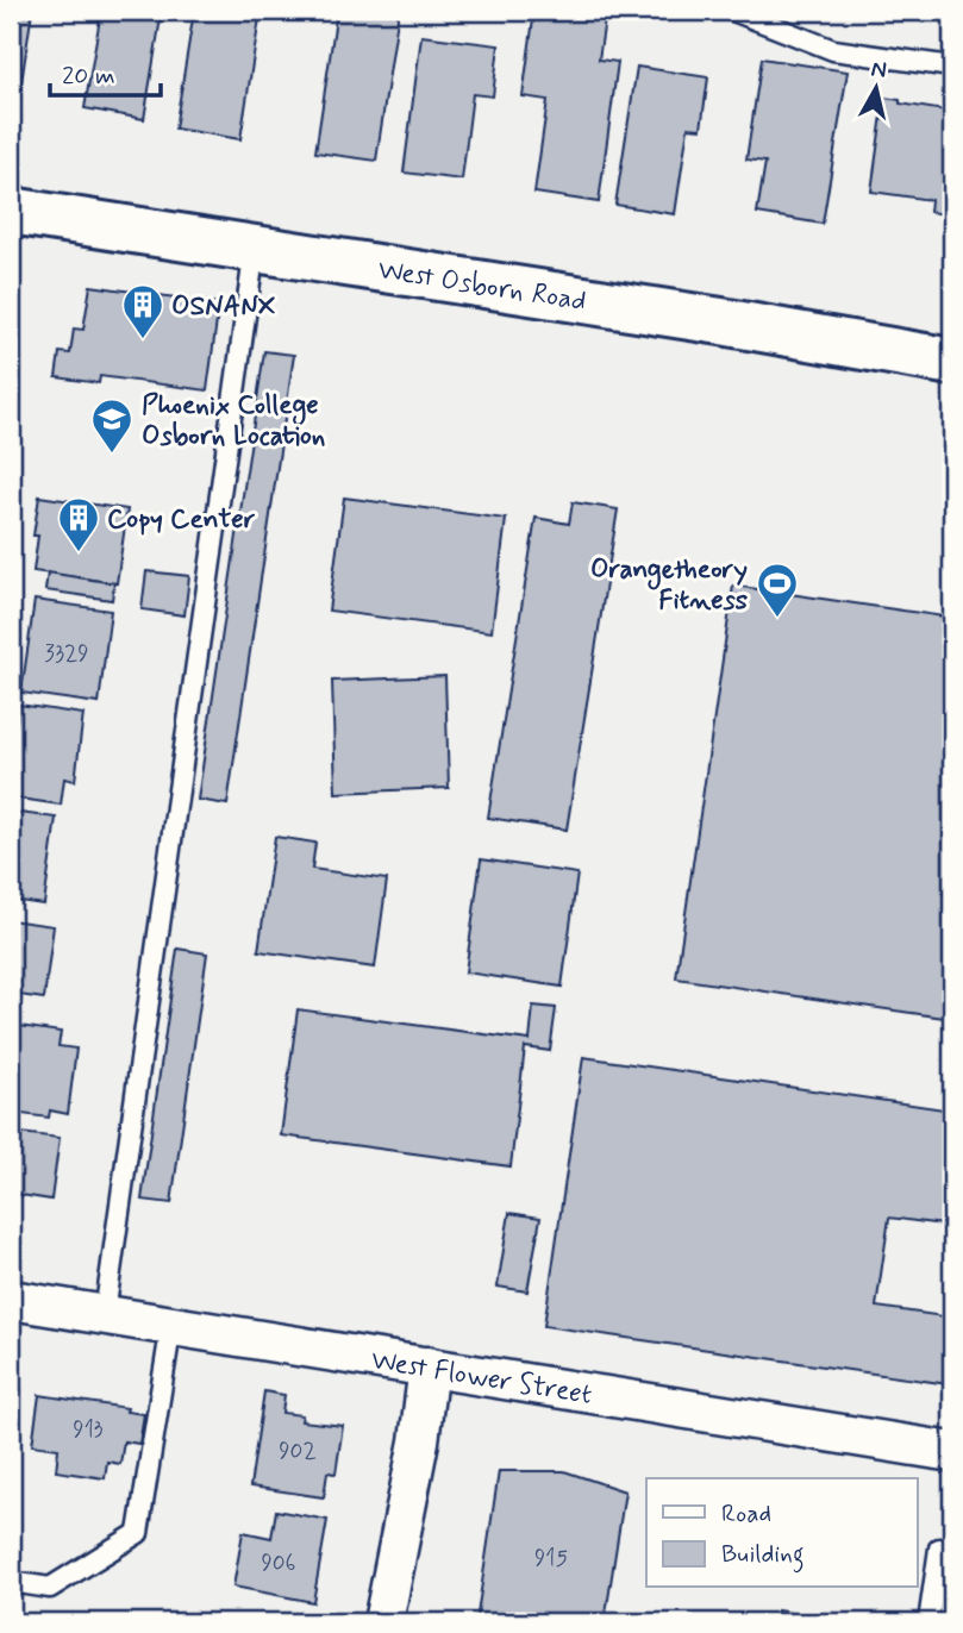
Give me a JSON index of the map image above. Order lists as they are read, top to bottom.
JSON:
{
  "streets": {
    "street": ["West Osborn Road", "West Flower Street"]
  },
  "places": {
    "building": ["OSNANX", "Copy Center"],
    "school or university": ["Phoenix College Osborn Location"],
    "sports": ["Orangetheory Fitness"]
  },
  "house_numbers": [
    "3329",
    "913",
    "902",
    "915",
    "906"
  ],
  "legend": ["Road", "Building"],
  "scale_bar": "20 m",
  "north": "top"
}
